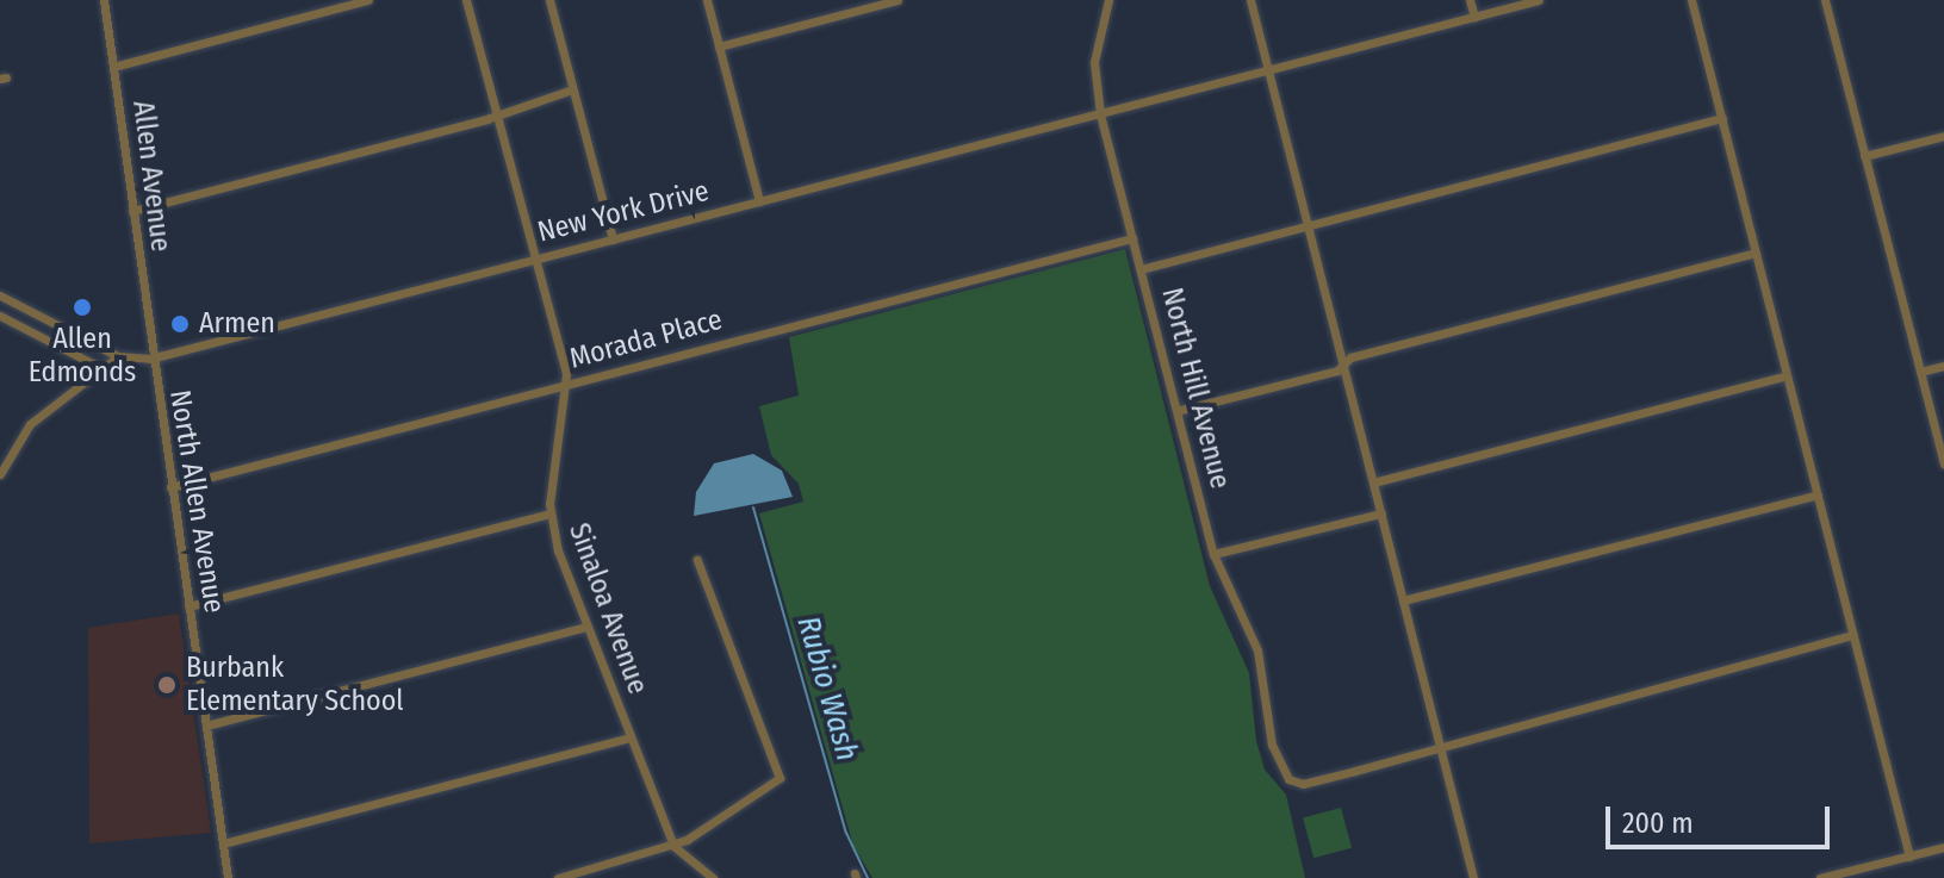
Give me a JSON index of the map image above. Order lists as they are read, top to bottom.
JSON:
{
  "streets": {
    "street": [
      "Allen Avenue",
      "New York Drive",
      "Morada Place",
      "North Hill Avenue",
      "North Allen Avenue",
      "Sinaloa Avenue"
    ]
  },
  "crossings": [
    ["Allen Avenue", "New York Drive"],
    ["Allen Avenue", "North Allen Avenue"],
    ["New York Drive", "North Hill Avenue"],
    ["New York Drive", "North Allen Avenue"],
    ["New York Drive", "Sinaloa Avenue"],
    ["Morada Place", "North Hill Avenue"],
    ["Morada Place", "North Allen Avenue"],
    ["Morada Place", "Sinaloa Avenue"]
  ],
  "water": ["Rubio Wash"],
  "places": ["Allen Edmonds", "Armen", "Burbank Elementary School"],
  "scale_bar": "200 m"
}
